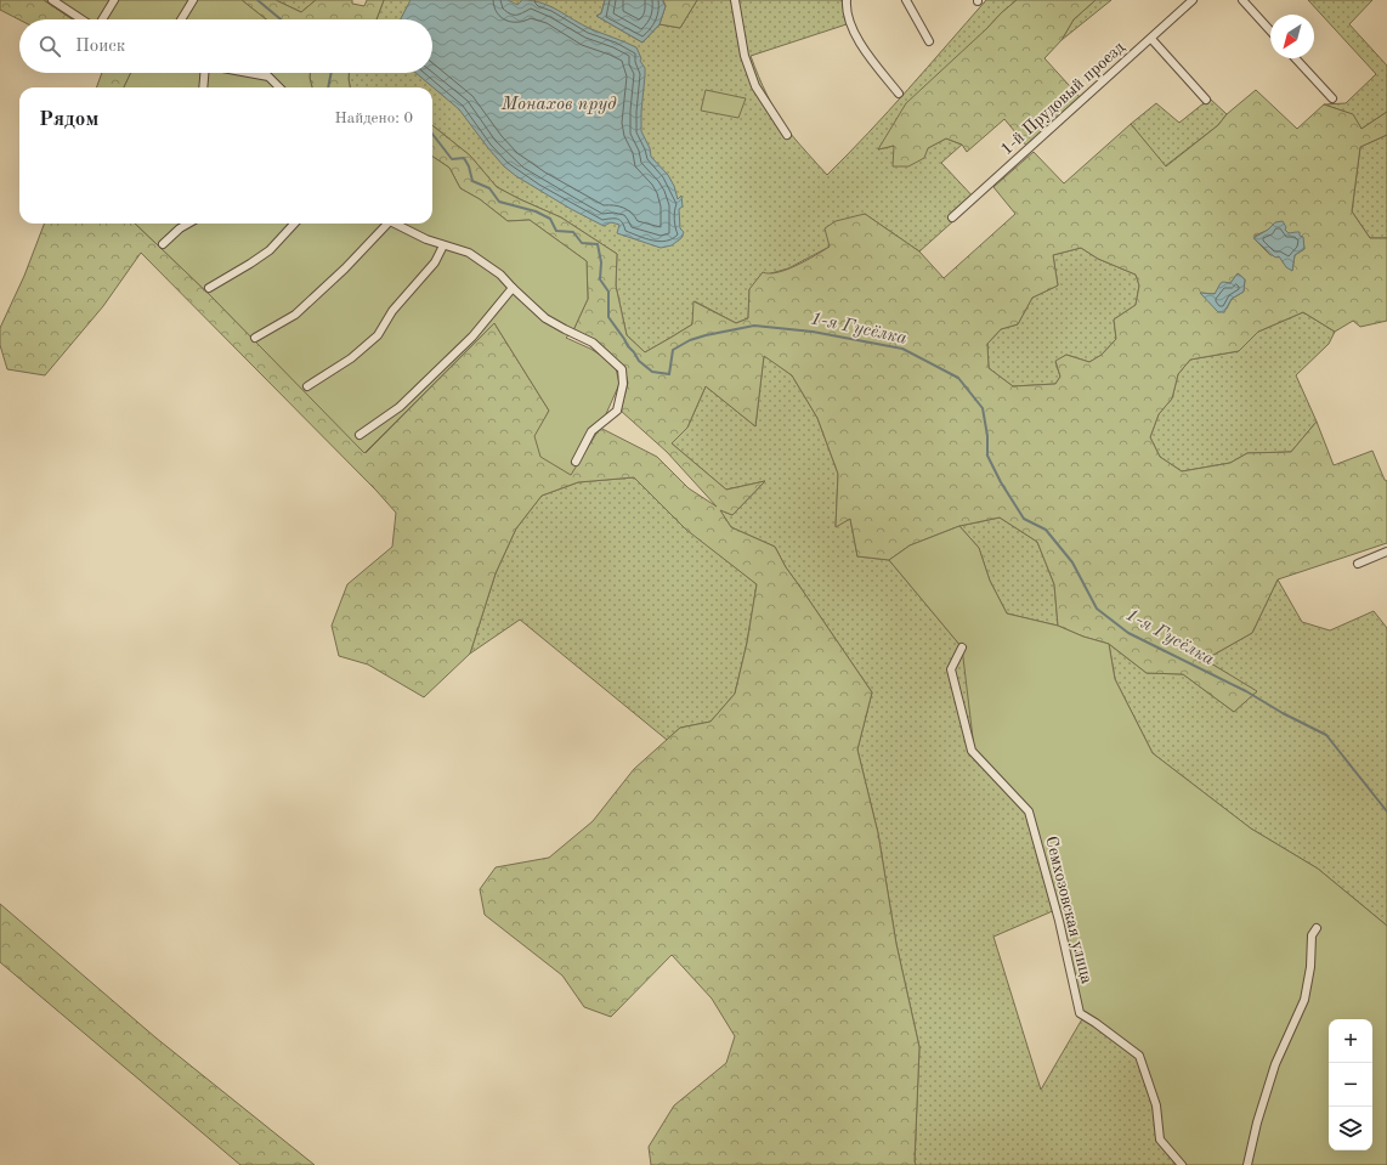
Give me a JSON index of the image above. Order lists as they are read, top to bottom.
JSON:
{
  "streets": {
    "street": ["1-й Прудовый проезд", "Семхозовская улица"]
  },
  "water": ["Монахов пруд", "1-я Гусёлка"],
  "north": "bottom left",
  "page": {
    "search": "Поиск",
    "heading": ["Рядом", "Найдено: 0"],
    "map_buttons": ["+", "−"]
  }
}
